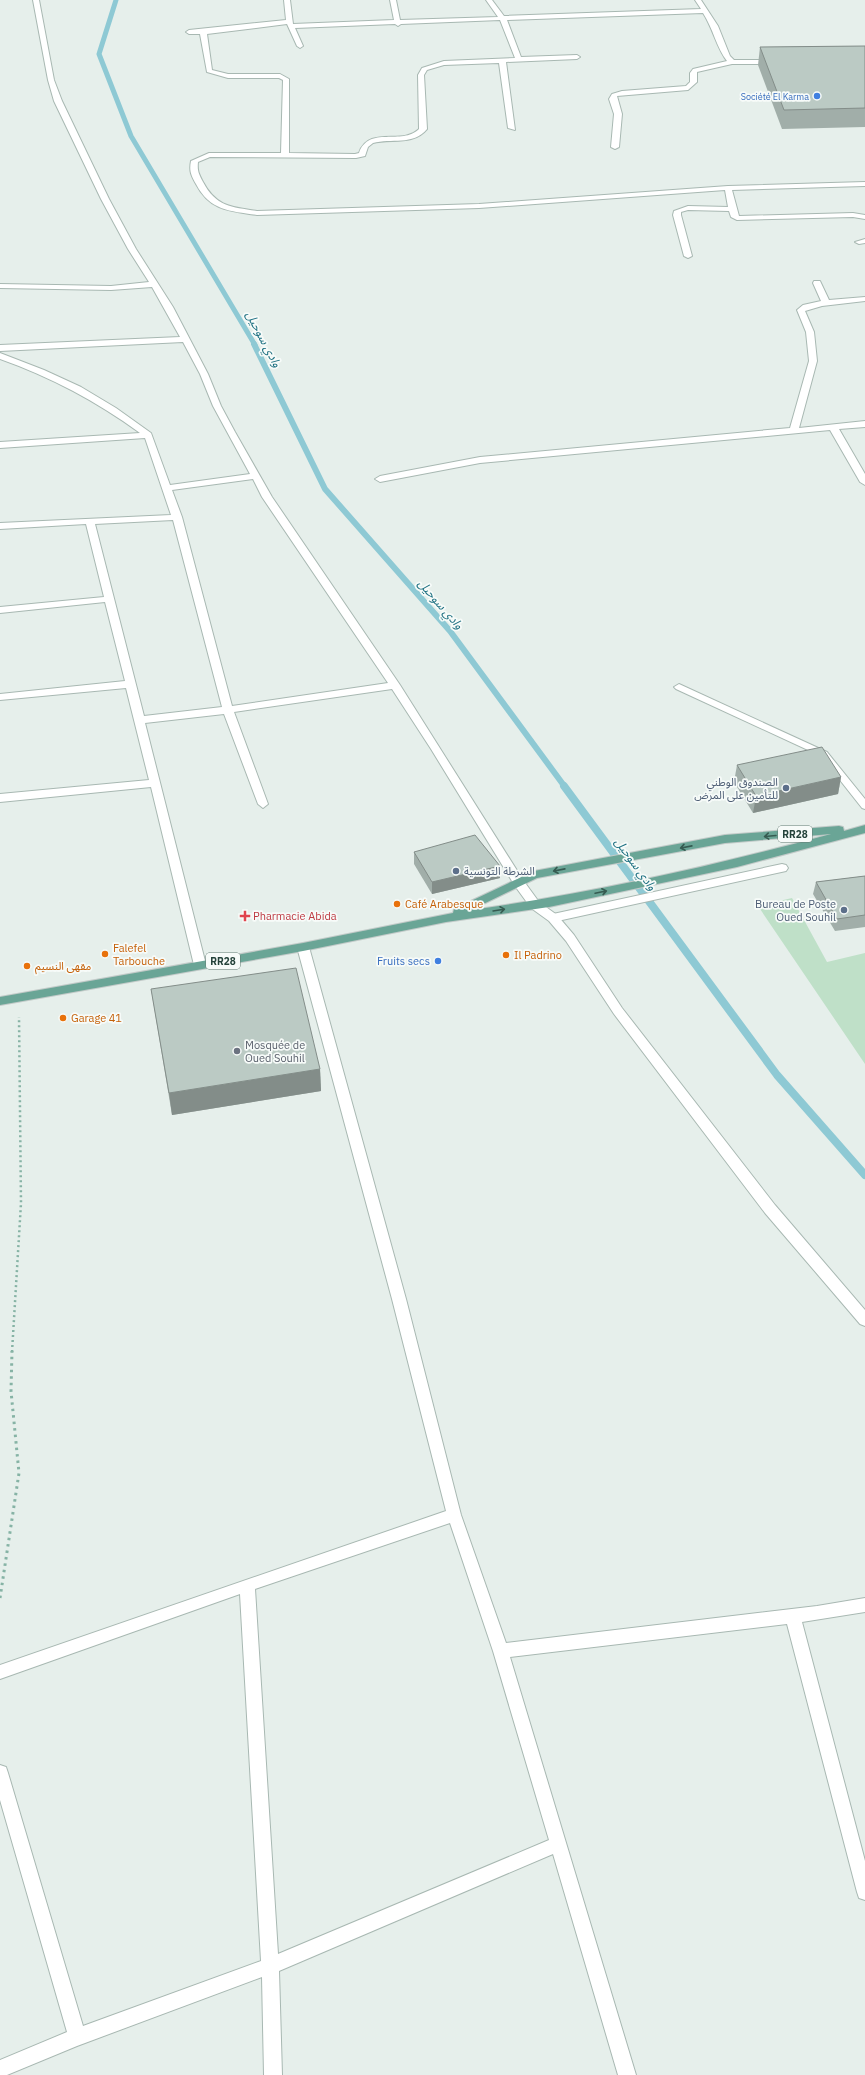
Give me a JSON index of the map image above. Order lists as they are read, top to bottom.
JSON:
{
  "streets": {
    "main road": ["RR28"]
  },
  "water": ["وادي سوحيل"],
  "places": {
    "other": [
      "Société El Karma",
      "الصندوق الوطني للتأمين على المرض",
      "الشرطة التونسية",
      "Café Arabesque",
      "Bureau de Poste Oued Souhil",
      "Falefel Tarbouche",
      "Il Padrino",
      "Fruits secs",
      "مقهى النسيم",
      "Garage 41",
      "Mosquée de Oued Souhil"
    ],
    "health": ["Pharmacie Abida"]
  }
}
